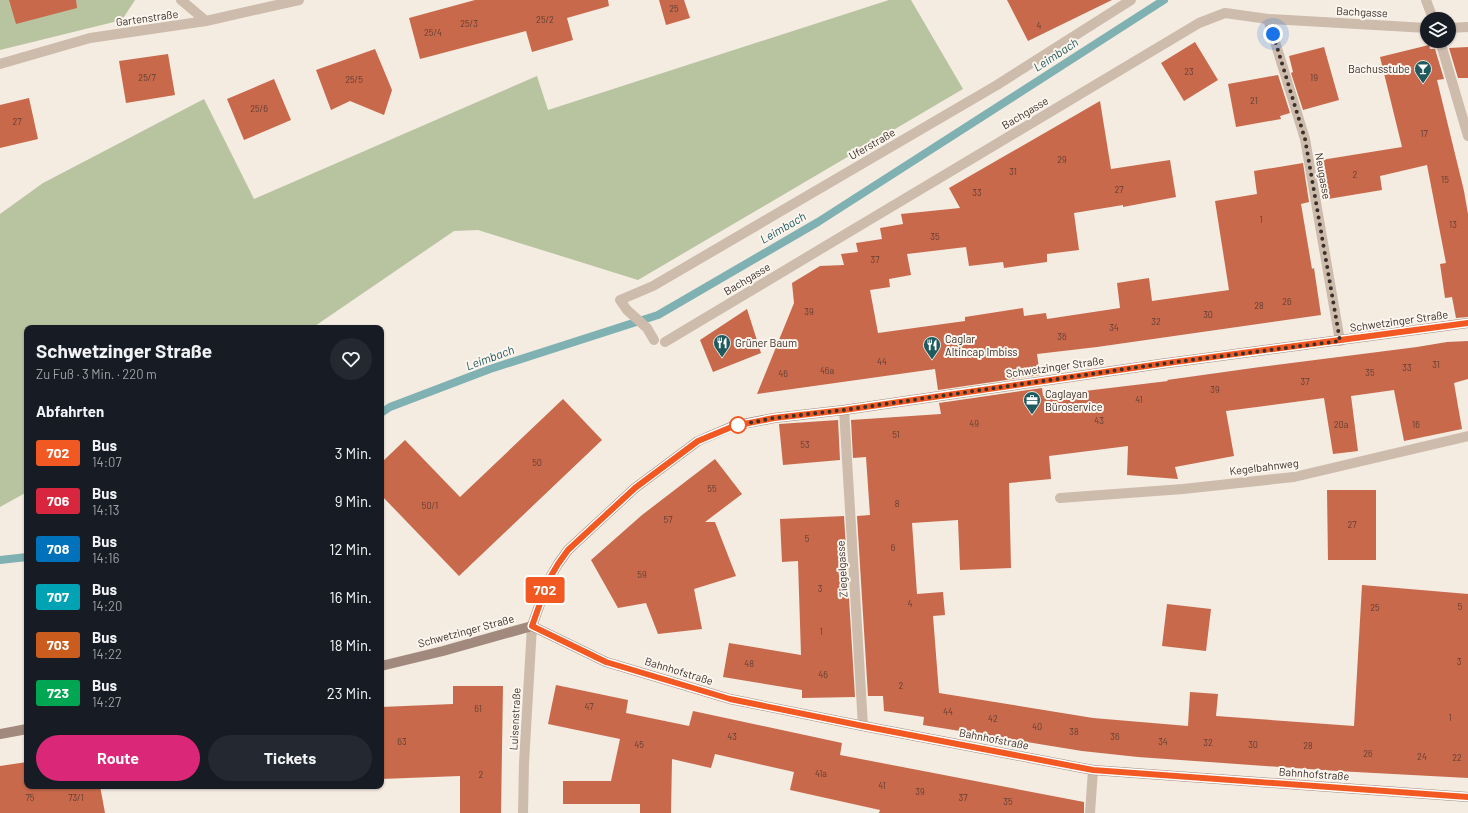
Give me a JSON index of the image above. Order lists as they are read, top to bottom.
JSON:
{
  "streets": {
    "street": [
      "Bachgasse",
      "Gartenstraße",
      "Uferstraße",
      "Neugasse",
      "Schwetzinger Straße",
      "Kegelbahnweg",
      "Ziegelgasse",
      "Bahnhofstraße",
      "Luisenstraße"
    ]
  },
  "crossings": [
    ["Bachgasse", "Neugasse"],
    ["Neugasse", "Schwetzinger Straße"],
    ["Schwetzinger Straße", "Ziegelgasse"],
    ["Schwetzinger Straße", "Bahnhofstraße"],
    ["Schwetzinger Straße", "Luisenstraße"],
    ["Ziegelgasse", "Bahnhofstraße"],
    ["Bahnhofstraße", "Luisenstraße"]
  ],
  "water": ["Leimbach"],
  "places": {
    "bar": ["Bachusstube"],
    "restaurant": ["Grüner Baum", "Caglar Altincap Imbiss"],
    "office": ["Caglayan Büroservice"]
  },
  "lines": ["bus line 702"],
  "house_numbers": [
    "25",
    "25/2",
    "25/3",
    "4",
    "25/4",
    "23",
    "25/7",
    "19",
    "25/5",
    "21",
    "25/6",
    "27",
    "17",
    "29",
    "31",
    "2",
    "15",
    "27",
    "33",
    "1",
    "13",
    "35",
    "37",
    "26",
    "28",
    "39",
    "30",
    "32",
    "34",
    "36",
    "44",
    "31",
    "33",
    "46a",
    "35",
    "46",
    "37",
    "39",
    "41",
    "43",
    "49",
    "20a",
    "16",
    "51",
    "53",
    "50",
    "55",
    "8",
    "50/1",
    "57",
    "27",
    "5",
    "6",
    "59",
    "3",
    "4",
    "5",
    "25",
    "1",
    "3",
    "48",
    "46",
    "2",
    "47",
    "61",
    "44",
    "1",
    "42",
    "40",
    "38",
    "43",
    "36",
    "63",
    "34",
    "32",
    "45",
    "30",
    "28",
    "26",
    "24",
    "22",
    "41a",
    "2",
    "41",
    "39",
    "75",
    "73/1",
    "37",
    "35"
  ],
  "page": {
    "on_map": "702",
    "heading": [
      ["Schwetzinger Straße", "Zu Fuß · 3 Min. · 220 m"],
      "Abfahrten"
    ],
    "list": [
      {
        "mark": "702",
        "name": "Bus",
        "note": "14:07",
        "value": "3 Min."
      },
      {
        "mark": "706",
        "name": "Bus",
        "note": "14:13",
        "value": "9 Min."
      },
      {
        "mark": "708",
        "name": "Bus",
        "note": "14:16",
        "value": "12 Min."
      },
      {
        "mark": "707",
        "name": "Bus",
        "note": "14:20",
        "value": "16 Min."
      },
      {
        "mark": "703",
        "name": "Bus",
        "note": "14:22",
        "value": "18 Min."
      },
      {
        "mark": "723",
        "name": "Bus",
        "note": "14:27",
        "value": "23 Min."
      }
    ],
    "buttons": ["Route", "Tickets"]
  }
}
